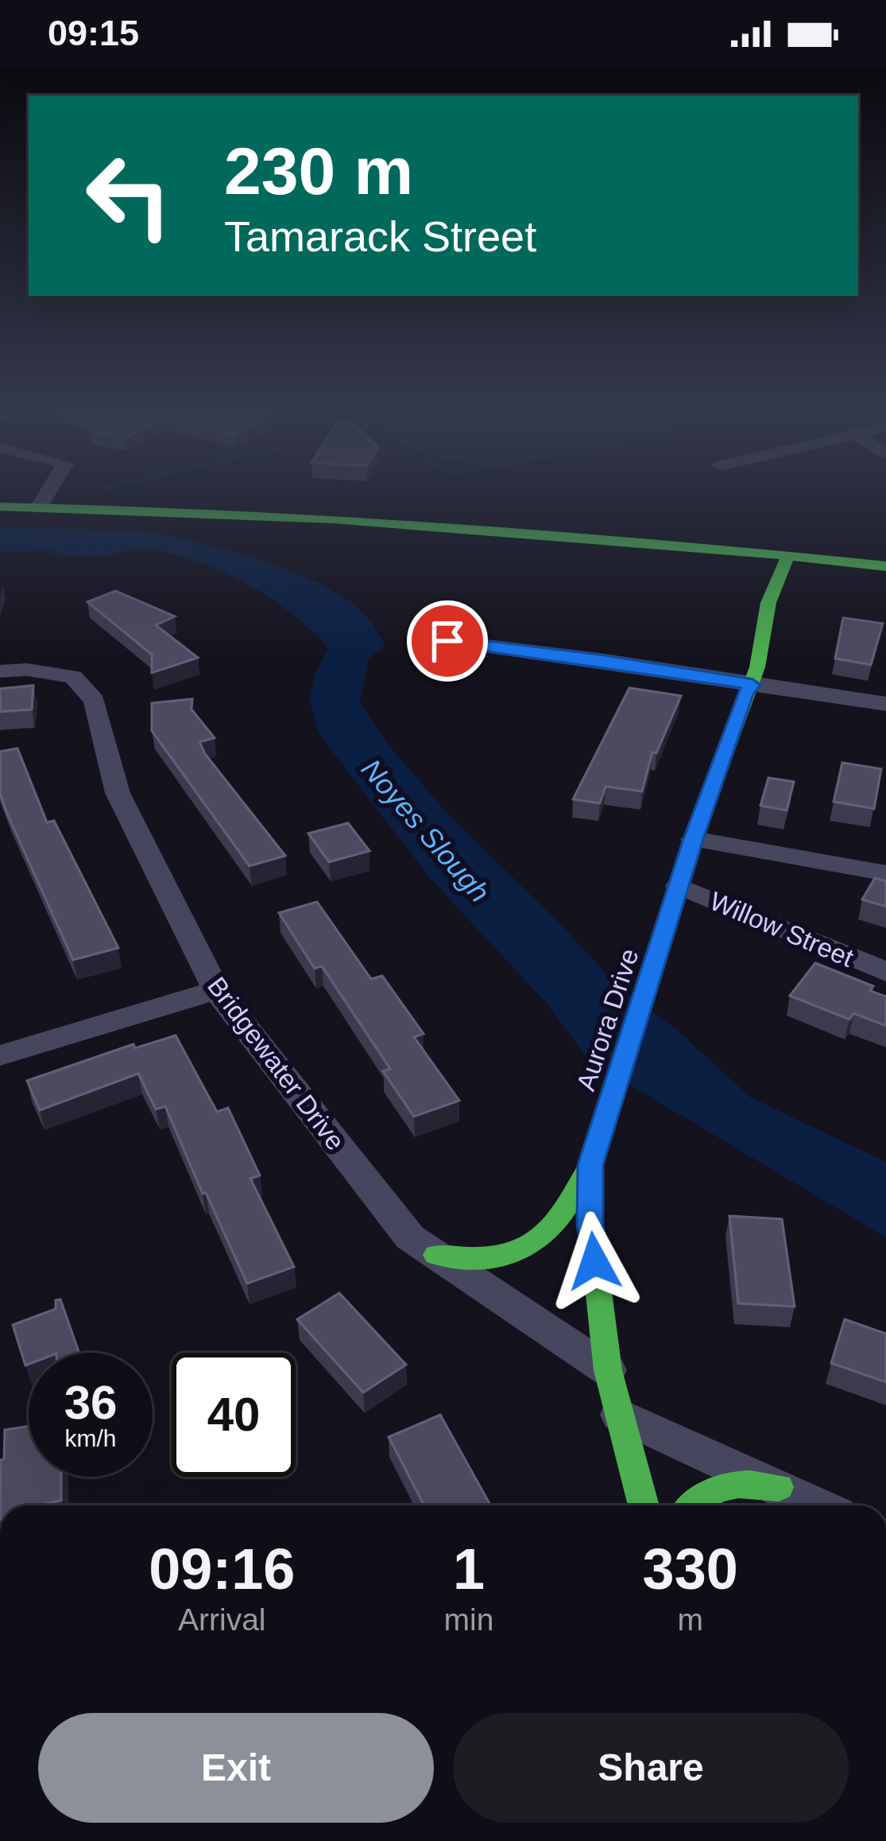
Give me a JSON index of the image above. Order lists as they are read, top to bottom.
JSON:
{
  "streets": {
    "street": ["Willow Street", "Aurora Drive", "Bridgewater Drive"]
  },
  "crossings": [
    ["Willow Street", "Aurora Drive"],
    ["Aurora Drive", "Bridgewater Drive"]
  ],
  "water": ["Noyes Slough"],
  "page": {
    "status": "09:15",
    "turn": ["230 m", "Tamarack Street"],
    "speed": "36 km/h",
    "limit": "40",
    "eta": [
      "09:16",
      "Arrival",
      "1",
      "min",
      "330",
      "m"
    ],
    "buttons": ["Exit", "Share"]
  }
}
